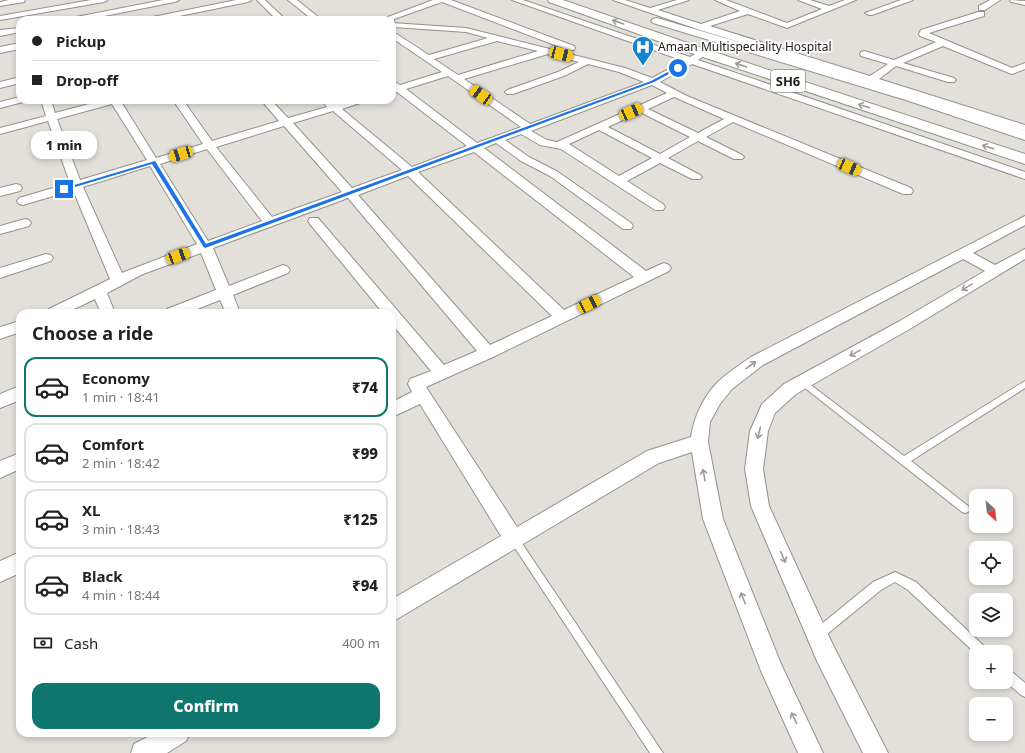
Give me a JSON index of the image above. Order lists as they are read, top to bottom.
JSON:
{
  "streets": {
    "highway": ["SH6"]
  },
  "places": {
    "hospital": ["Amaan Multispeciality Hospital"]
  },
  "north": "bottom right",
  "page": {
    "banner": ["Pickup", "Drop-off"],
    "bubble": "1 min",
    "heading": "Choose a ride",
    "list": [
      {
        "name": "Economy",
        "note": "1 min · 18:41",
        "value": "₹74"
      },
      {
        "name": "Comfort",
        "note": "2 min · 18:42",
        "value": "₹99"
      },
      {
        "name": "XL",
        "note": "3 min · 18:43",
        "value": "₹125"
      },
      {
        "name": "Black",
        "note": "4 min · 18:44",
        "value": "₹94"
      }
    ],
    "map_buttons": ["+", "−"],
    "pay": ["Cash", "400 m"],
    "buttons": "Confirm"
  }
}
